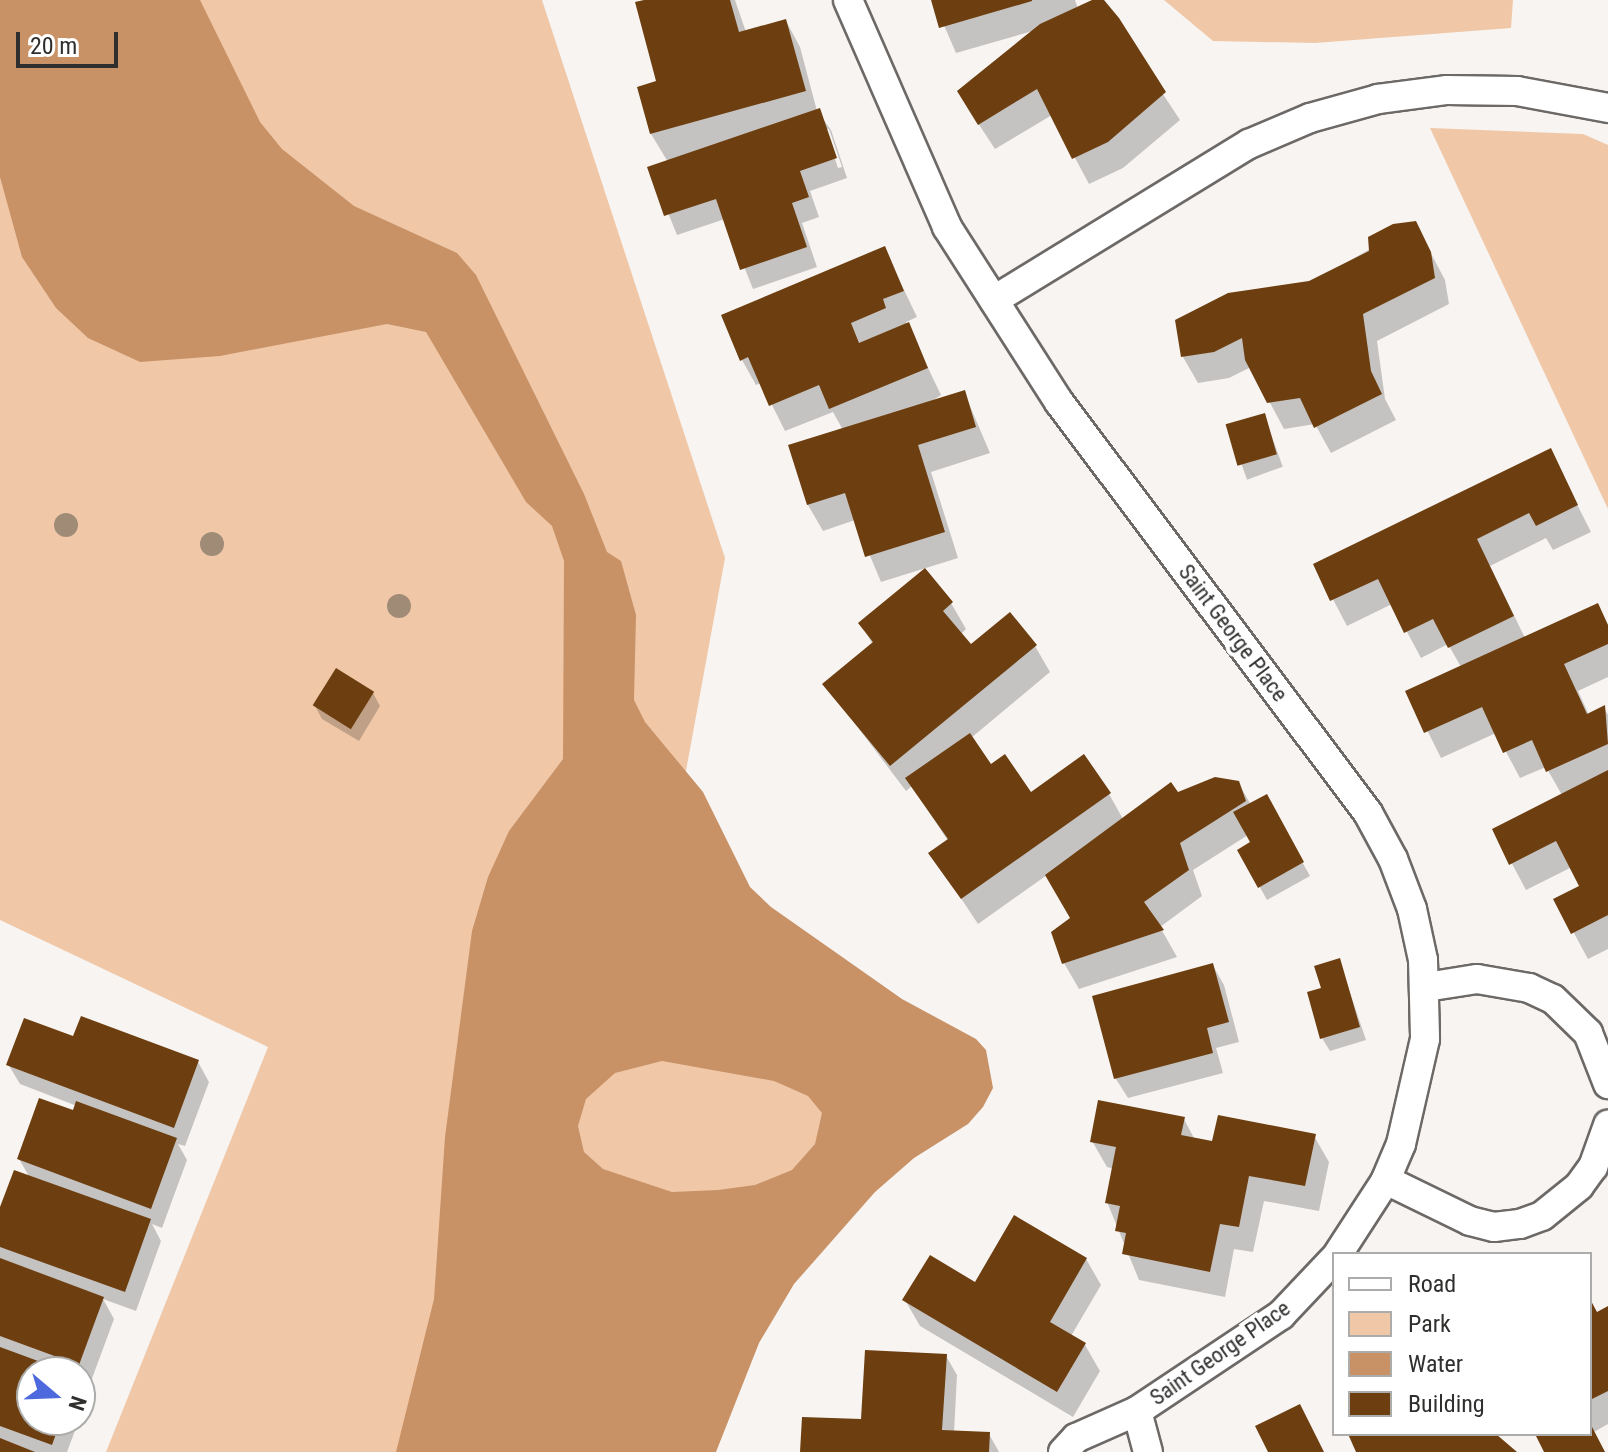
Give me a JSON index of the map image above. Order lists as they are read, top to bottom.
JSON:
{
  "streets": {
    "street": ["Saint George Place"]
  },
  "legend": [
    "Road",
    "Park",
    "Water",
    "Building"
  ],
  "scale_bar": "20 m",
  "north": "right"
}
